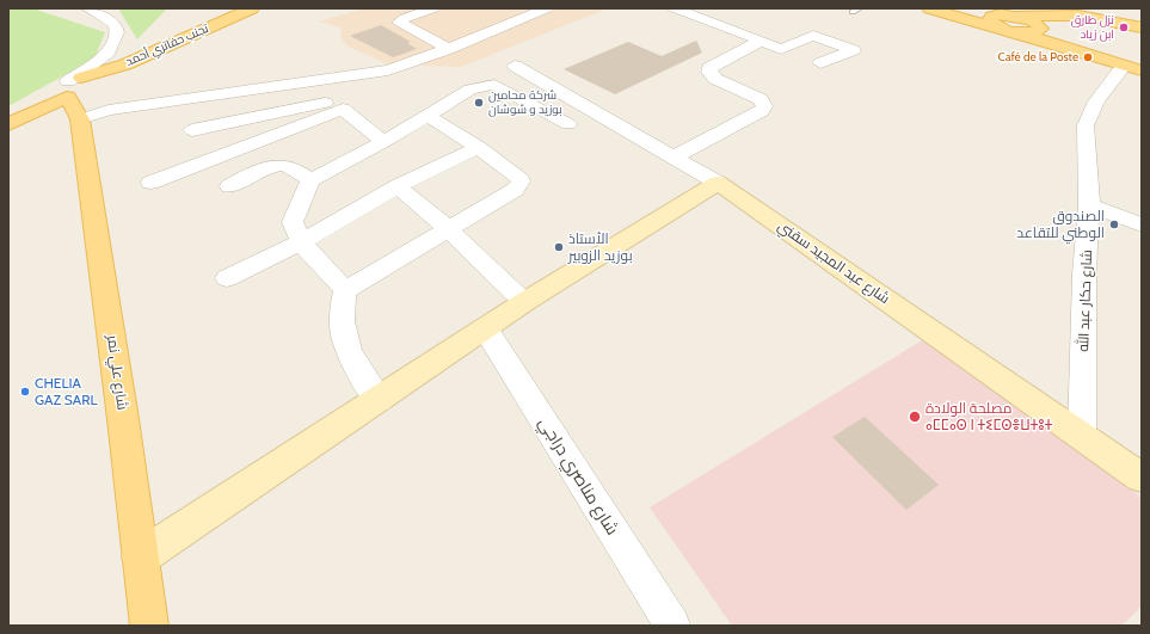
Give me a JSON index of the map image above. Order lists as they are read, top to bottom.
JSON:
{
  "streets": {
    "main road": ["تجنب حفاتري أحمد", "شارع عبد المجيد سقني", "شارع علي نمر"],
    "street": ["شارع حكار عبد الله", "شارع مناصري دراجي"]
  },
  "crossings": [
    ["تجنب حفاتري أحمد", "شارع علي نمر"],
    ["شارع عبد المجيد سقني", "شارع حكار عبد الله"]
  ],
  "places": [
    "نزل طارق ابن زياد",
    "Café de la Poste",
    "شركة محامين بوزيد و شوشان",
    "الصندوق الوطني للتقاعد",
    "الأستاذ بوزيد الزوبير",
    "CHELIA GAZ SARL",
    "مصلحة الولادة ⴰⵎⵎⴰⵙ ⵏ ⵜⵉⵎⵙⴻⵡⵜⵓⵜ"
  ]
}
